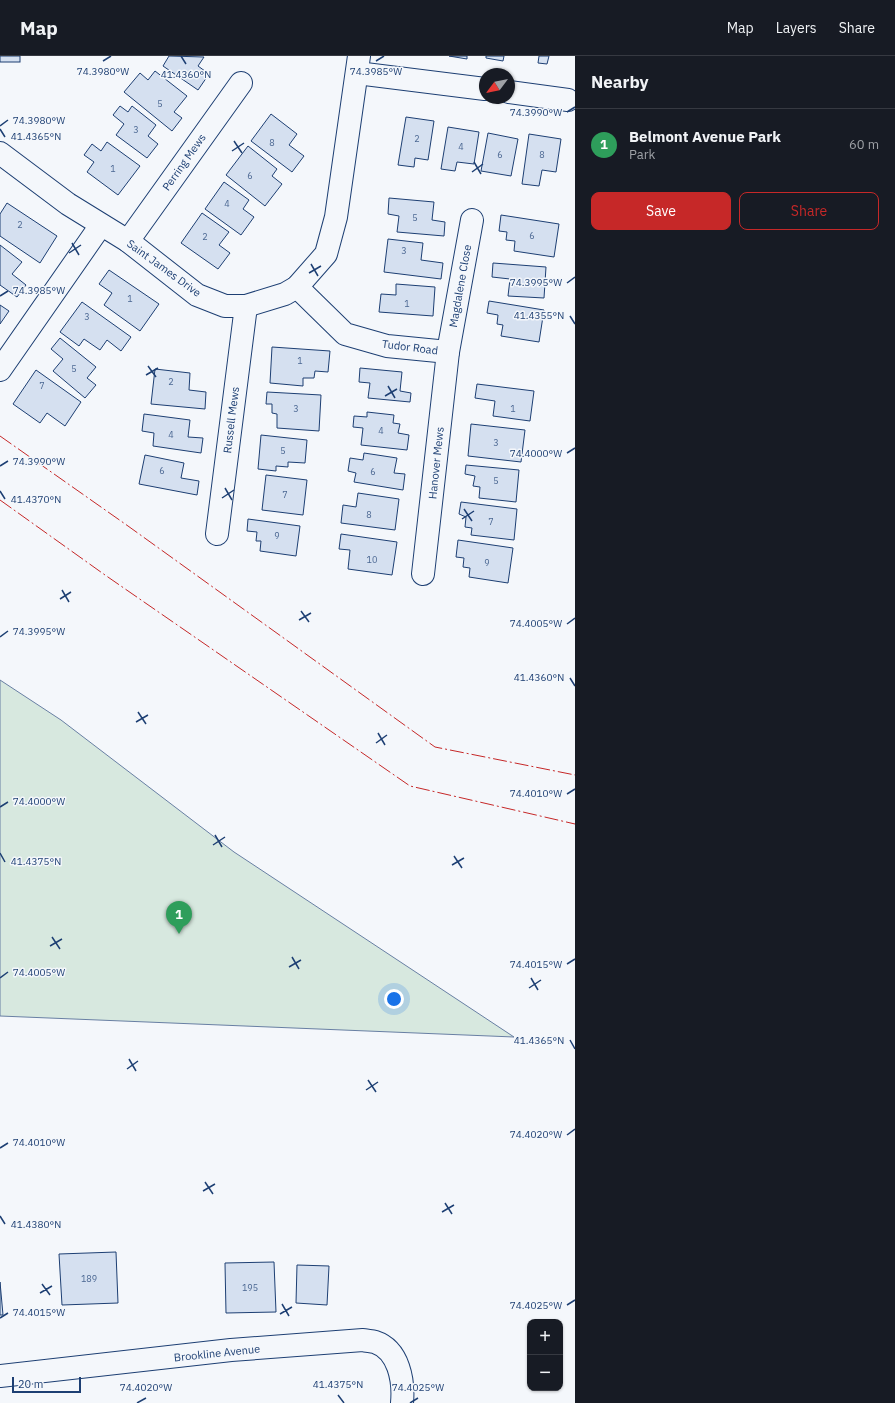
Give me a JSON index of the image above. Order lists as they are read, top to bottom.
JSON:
{
  "streets": {
    "street": [
      "Perring Mews",
      "Saint James Drive",
      "Magdalene Close",
      "Tudor Road",
      "Russell Mews",
      "Hanover Mews",
      "Brookline Avenue"
    ]
  },
  "crossings": [
    ["Perring Mews", "Saint James Drive"],
    ["Saint James Drive", "Tudor Road"],
    ["Saint James Drive", "Russell Mews"],
    ["Magdalene Close", "Tudor Road"],
    ["Magdalene Close", "Hanover Mews"],
    ["Tudor Road", "Hanover Mews"]
  ],
  "house_numbers": [
    "5",
    "3",
    "2",
    "8",
    "4",
    "6",
    "8",
    "1",
    "6",
    "4",
    "5",
    "2",
    "6",
    "2",
    "3",
    "1",
    "1",
    "3",
    "1",
    "5",
    "2",
    "7",
    "3",
    "1",
    "4",
    "4",
    "3",
    "5",
    "6",
    "6",
    "5",
    "7",
    "8",
    "7",
    "9",
    "10",
    "9",
    "189",
    "195"
  ],
  "scale_bar": "20 m",
  "north": "bottom left",
  "page": {
    "header": "Map",
    "nav": ["Map", "Layers", "Share"],
    "heading": "Nearby",
    "list": [
      {
        "mark": "1",
        "name": "Belmont Avenue Park",
        "note": "Park",
        "value": "60 m"
      }
    ],
    "buttons": ["Save", "Share"],
    "pins": "1",
    "map_buttons": ["+", "−"],
    "scale": "20 m"
  },
  "coordinates": [
    "74.3980°W",
    "74.3985°W",
    "41.4360°N",
    "74.3990°W",
    "41.4365°N",
    "74.3995°W",
    "41.4355°N",
    "74.4000°W",
    "41.4370°N",
    "74.4005°W",
    "74.4010°W",
    "41.4375°N",
    "74.4015°W",
    "74.4020°W",
    "41.4380°N",
    "74.4025°W"
  ]
}
